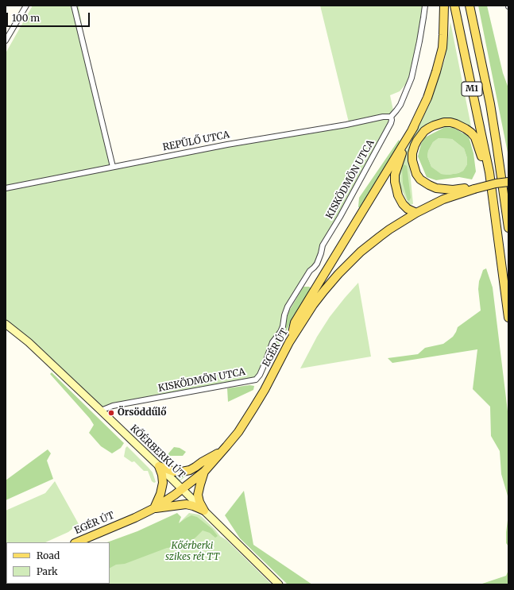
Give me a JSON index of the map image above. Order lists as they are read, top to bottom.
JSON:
{
  "streets": {
    "main road": ["M1", "EGÉR ÚT"],
    "street": ["REPÜLŐ UTCA", "KISKÖDMÖN UTCA", "KŐÉRBERKI ÚT"]
  },
  "crossings": [
    ["REPÜLŐ UTCA", "KISKÖDMÖN UTCA"],
    ["KISKÖDMÖN UTCA", "KŐÉRBERKI ÚT"],
    ["EGÉR ÚT", "KŐÉRBERKI ÚT"]
  ],
  "parks": ["Kőérberki szikes rét TT"],
  "places": ["Örsöddűlő"],
  "legend": ["Road", "Park"],
  "scale_bar": "100 m"
}
